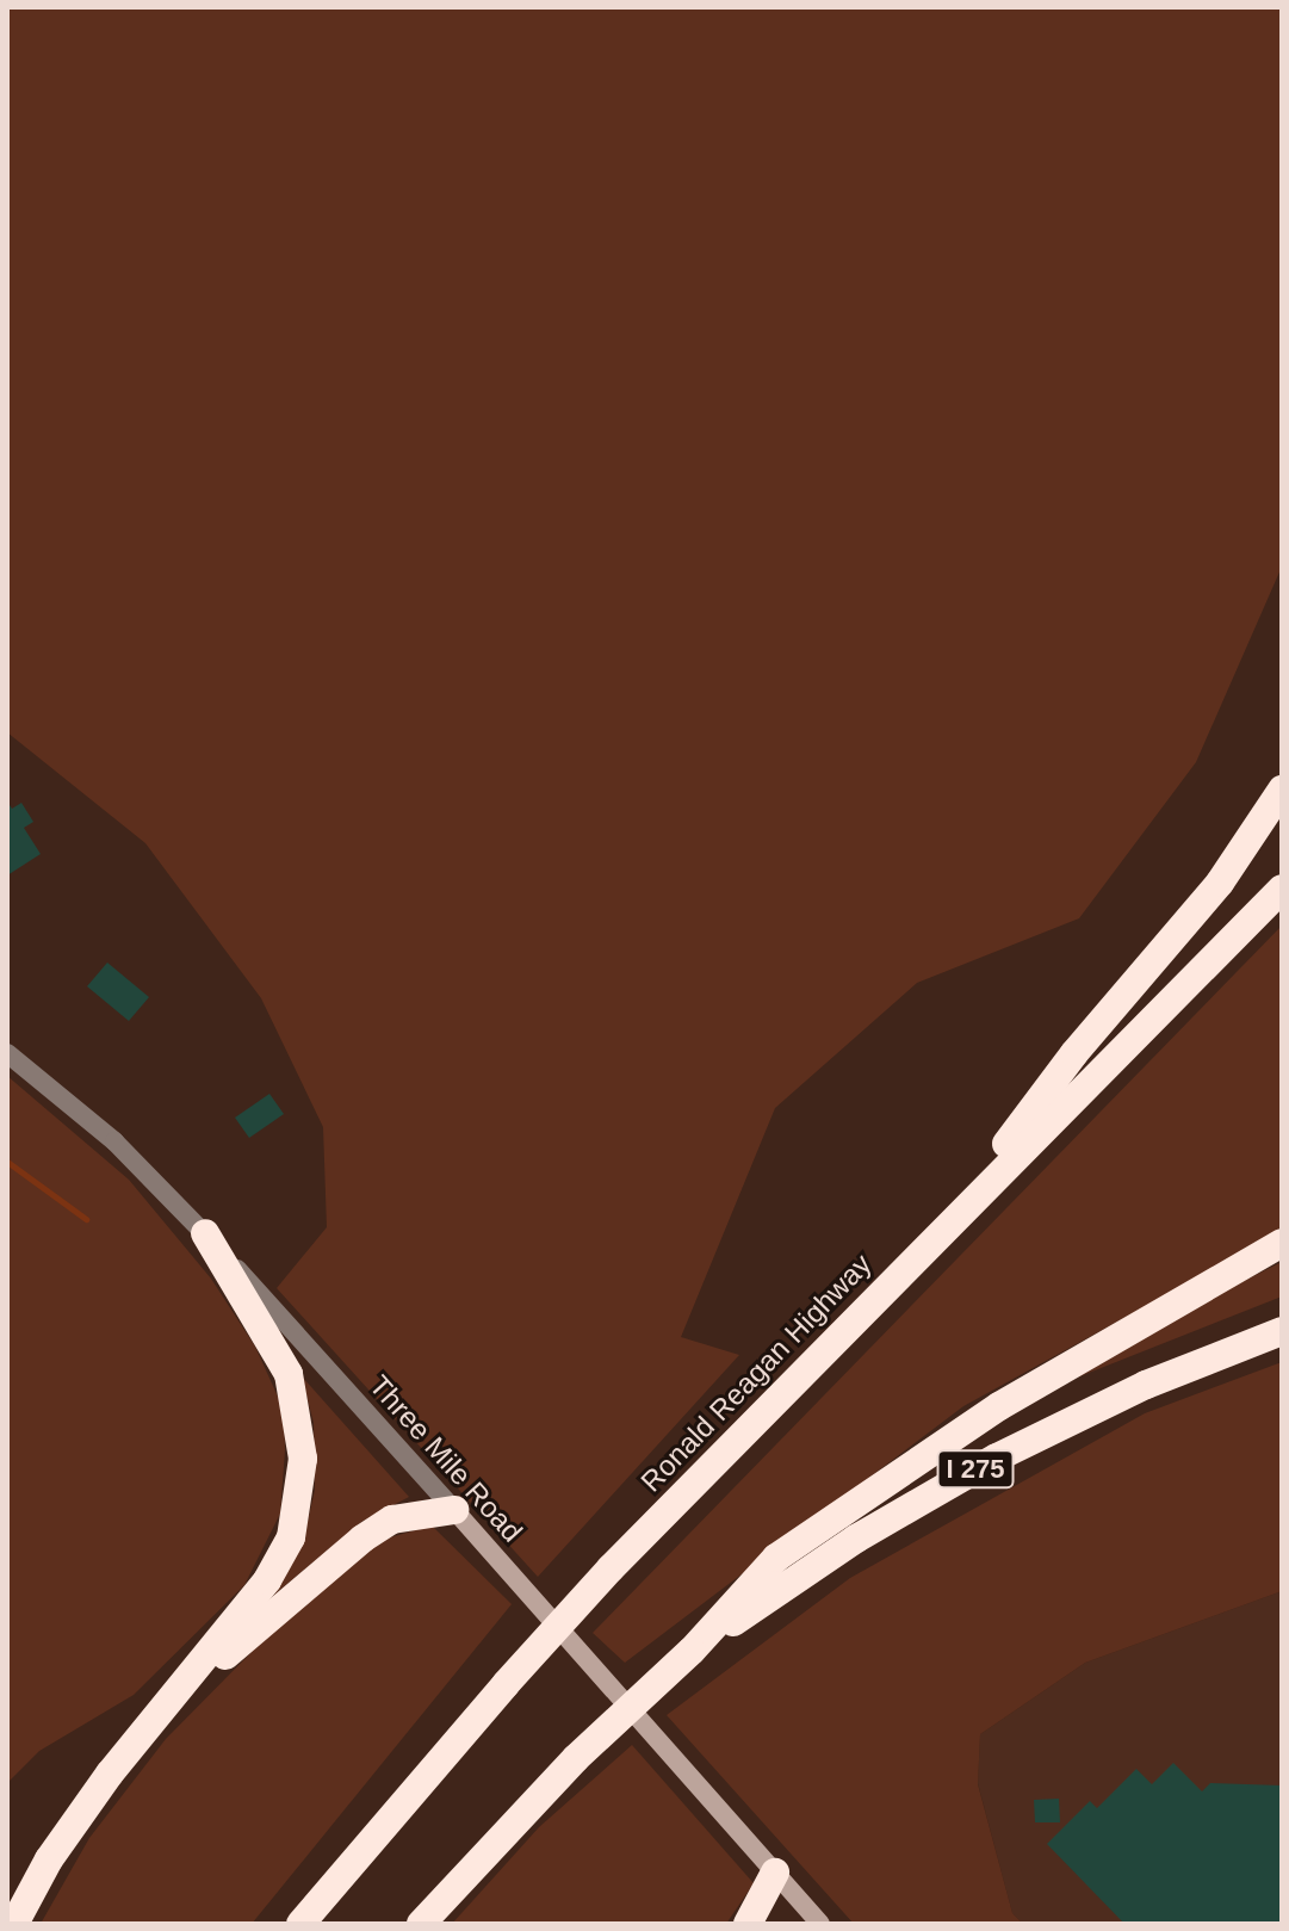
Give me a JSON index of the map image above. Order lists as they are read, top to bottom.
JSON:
{
  "streets": {
    "highway": ["Ronald Reagan Highway", "I 275"],
    "main road": ["Three Mile Road"]
  }
}
